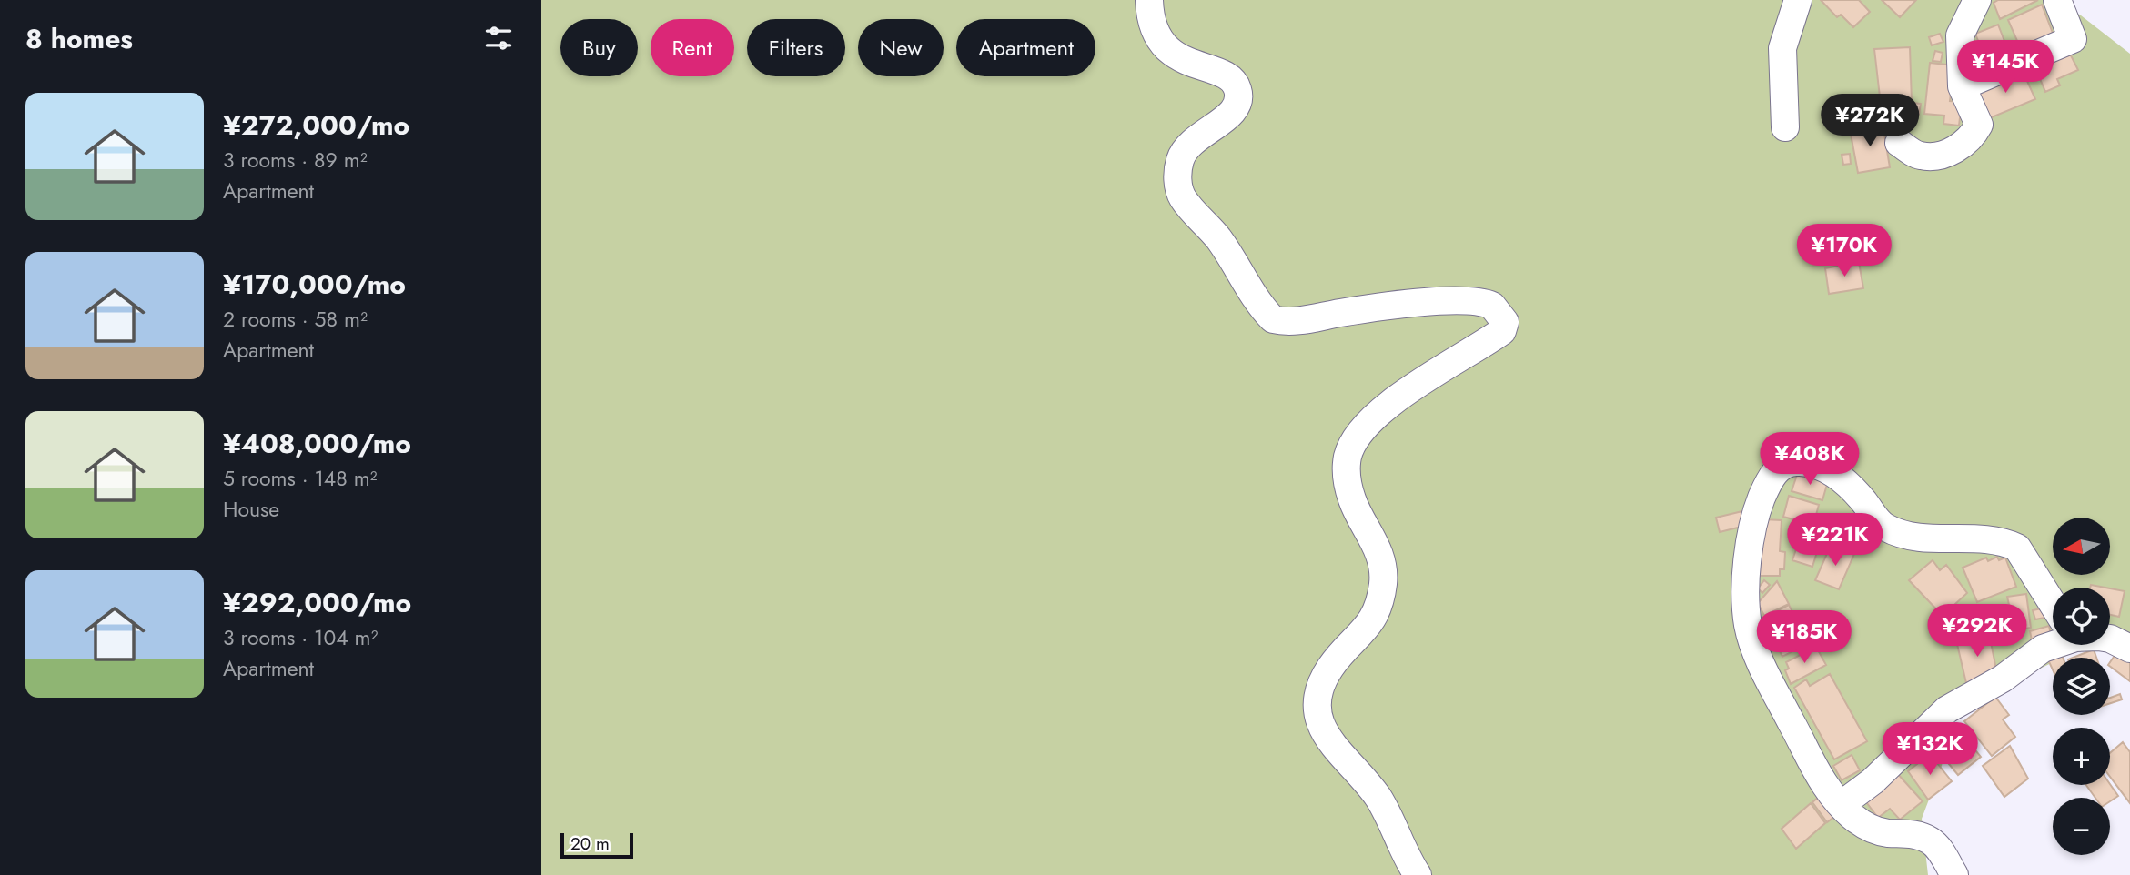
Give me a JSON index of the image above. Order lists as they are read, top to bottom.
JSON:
{
  "scale_bar": "20 m",
  "north": "left",
  "page": {
    "heading": "8 homes",
    "chip": [
      "Buy",
      "Rent",
      "Filters",
      "New",
      "Apartment"
    ],
    "price": [
      "¥145K",
      "¥272K",
      "¥170K",
      "¥408K",
      "¥221K",
      "¥292K",
      "¥185K",
      "¥132K"
    ],
    "list": [
      {
        "name": "¥272,000/mo",
        "note": "3 rooms · 89 m² · Apartment"
      },
      {
        "name": "¥170,000/mo",
        "note": "2 rooms · 58 m² · Apartment"
      },
      {
        "name": "¥408,000/mo",
        "note": "5 rooms · 148 m² · House"
      },
      {
        "name": "¥292,000/mo",
        "note": "3 rooms · 104 m² · Apartment"
      }
    ],
    "map_buttons": ["+", "−"],
    "scale": "20 m"
  }
}
